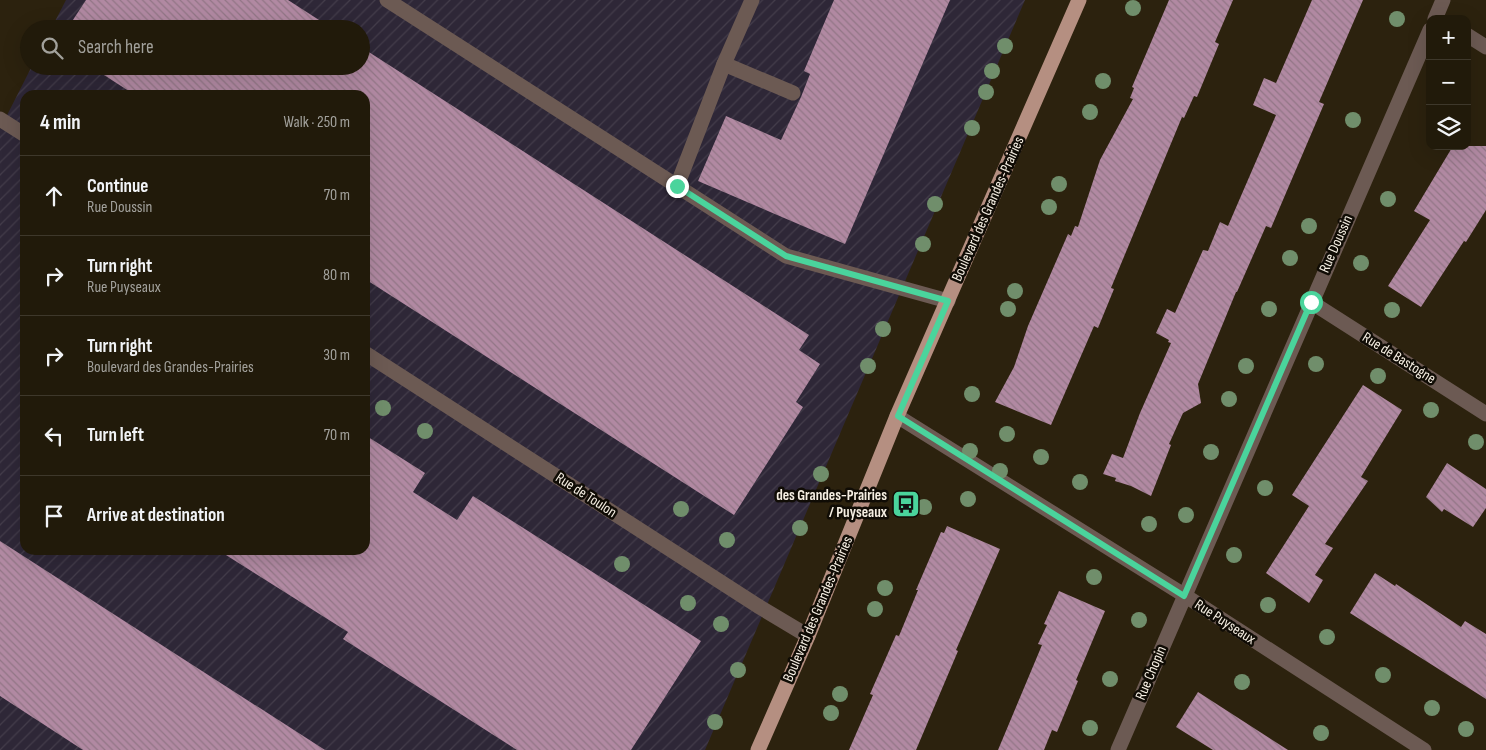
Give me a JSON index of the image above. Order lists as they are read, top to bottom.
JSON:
{
  "streets": {
    "main road": ["Boulevard des Grandes-Prairies"],
    "street": [
      "Rue Doussin",
      "Rue de Bastogne",
      "Rue de Toulon",
      "Rue Puyseaux",
      "Rue Chopin"
    ]
  },
  "crossings": [
    ["Boulevard des Grandes-Prairies", "Rue de Toulon"],
    ["Boulevard des Grandes-Prairies", "Rue Puyseaux"],
    ["Rue Doussin", "Rue de Bastogne"],
    ["Rue Doussin", "Rue Puyseaux"],
    ["Rue Doussin", "Rue Chopin"],
    ["Rue Puyseaux", "Rue Chopin"]
  ],
  "places": {
    "bus stop": ["des Grandes-Prairies / Puyseaux"]
  },
  "page": {
    "map_buttons": ["+", "−"],
    "search": "Search here",
    "heading": ["4 min", "Walk · 250 m"],
    "list": [
      ["Continue", "Rue Doussin", "70 m"],
      ["Turn right", "Rue Puyseaux", "80 m"],
      ["Turn right", "Boulevard des Grandes-Prairies", "30 m"],
      ["Turn left", "70 m"],
      "Arrive at destination"
    ]
  }
}
